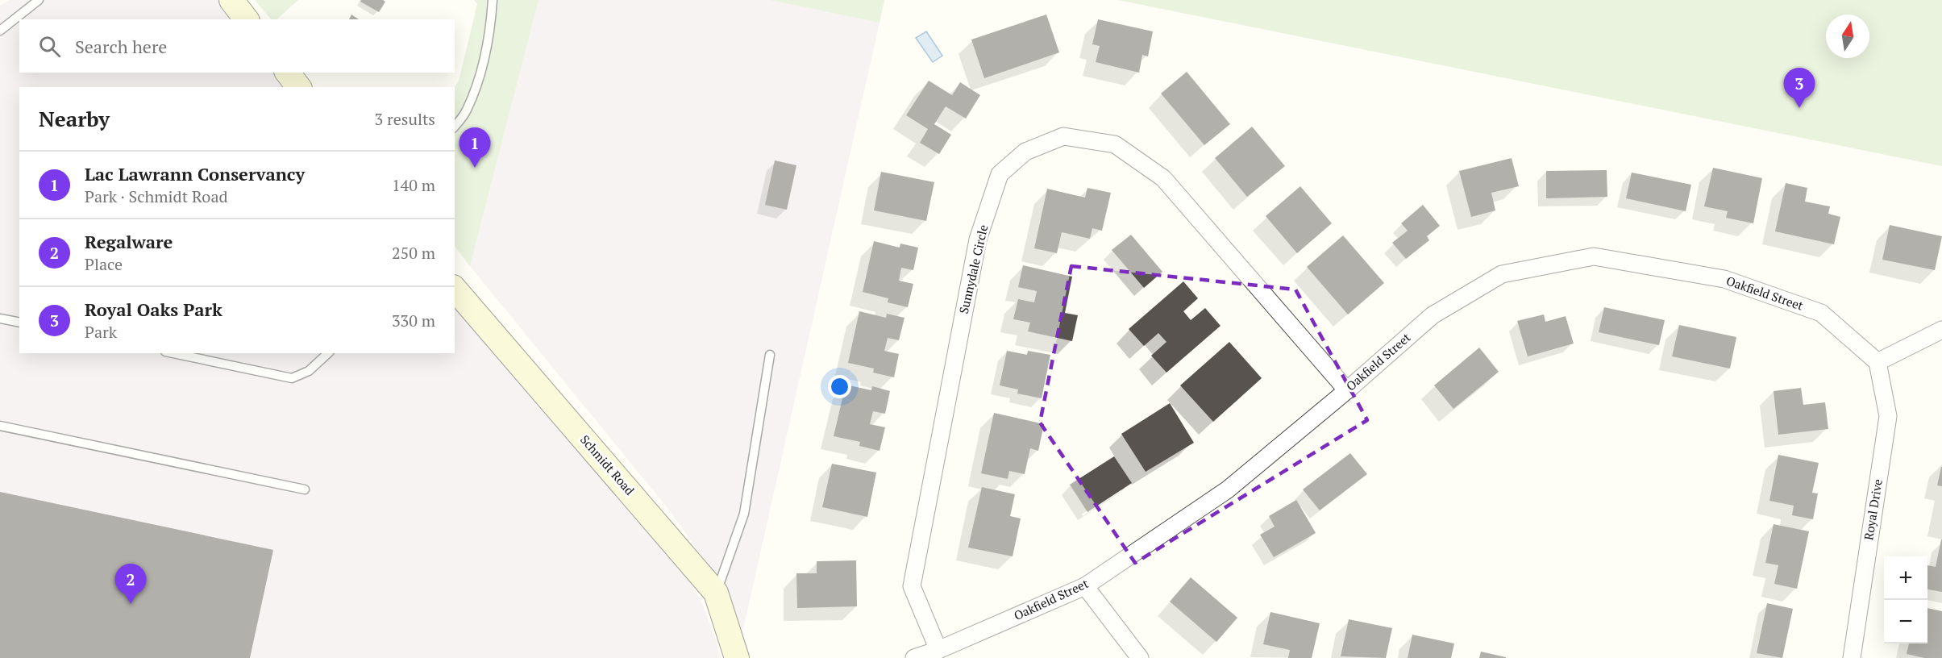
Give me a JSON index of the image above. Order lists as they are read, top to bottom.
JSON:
{
  "streets": {
    "street": [
      "Sunnydale Circle",
      "Oakfield Street",
      "Schmidt Road",
      "Royal Drive"
    ]
  },
  "crossings": [
    ["Sunnydale Circle", "Oakfield Street"],
    ["Oakfield Street", "Royal Drive"]
  ],
  "north": "top",
  "page": {
    "search": "Search here",
    "pins": ["3", "1", "2"],
    "heading": ["Nearby", "3 results"],
    "list": [
      {
        "mark": "1",
        "name": "Lac Lawrann Conservancy",
        "note": "Park · Schmidt Road",
        "value": "140 m"
      },
      {
        "mark": "2",
        "name": "Regalware",
        "note": "Place",
        "value": "250 m"
      },
      {
        "mark": "3",
        "name": "Royal Oaks Park",
        "note": "Park",
        "value": "330 m"
      }
    ],
    "map_buttons": ["+", "−"]
  }
}
